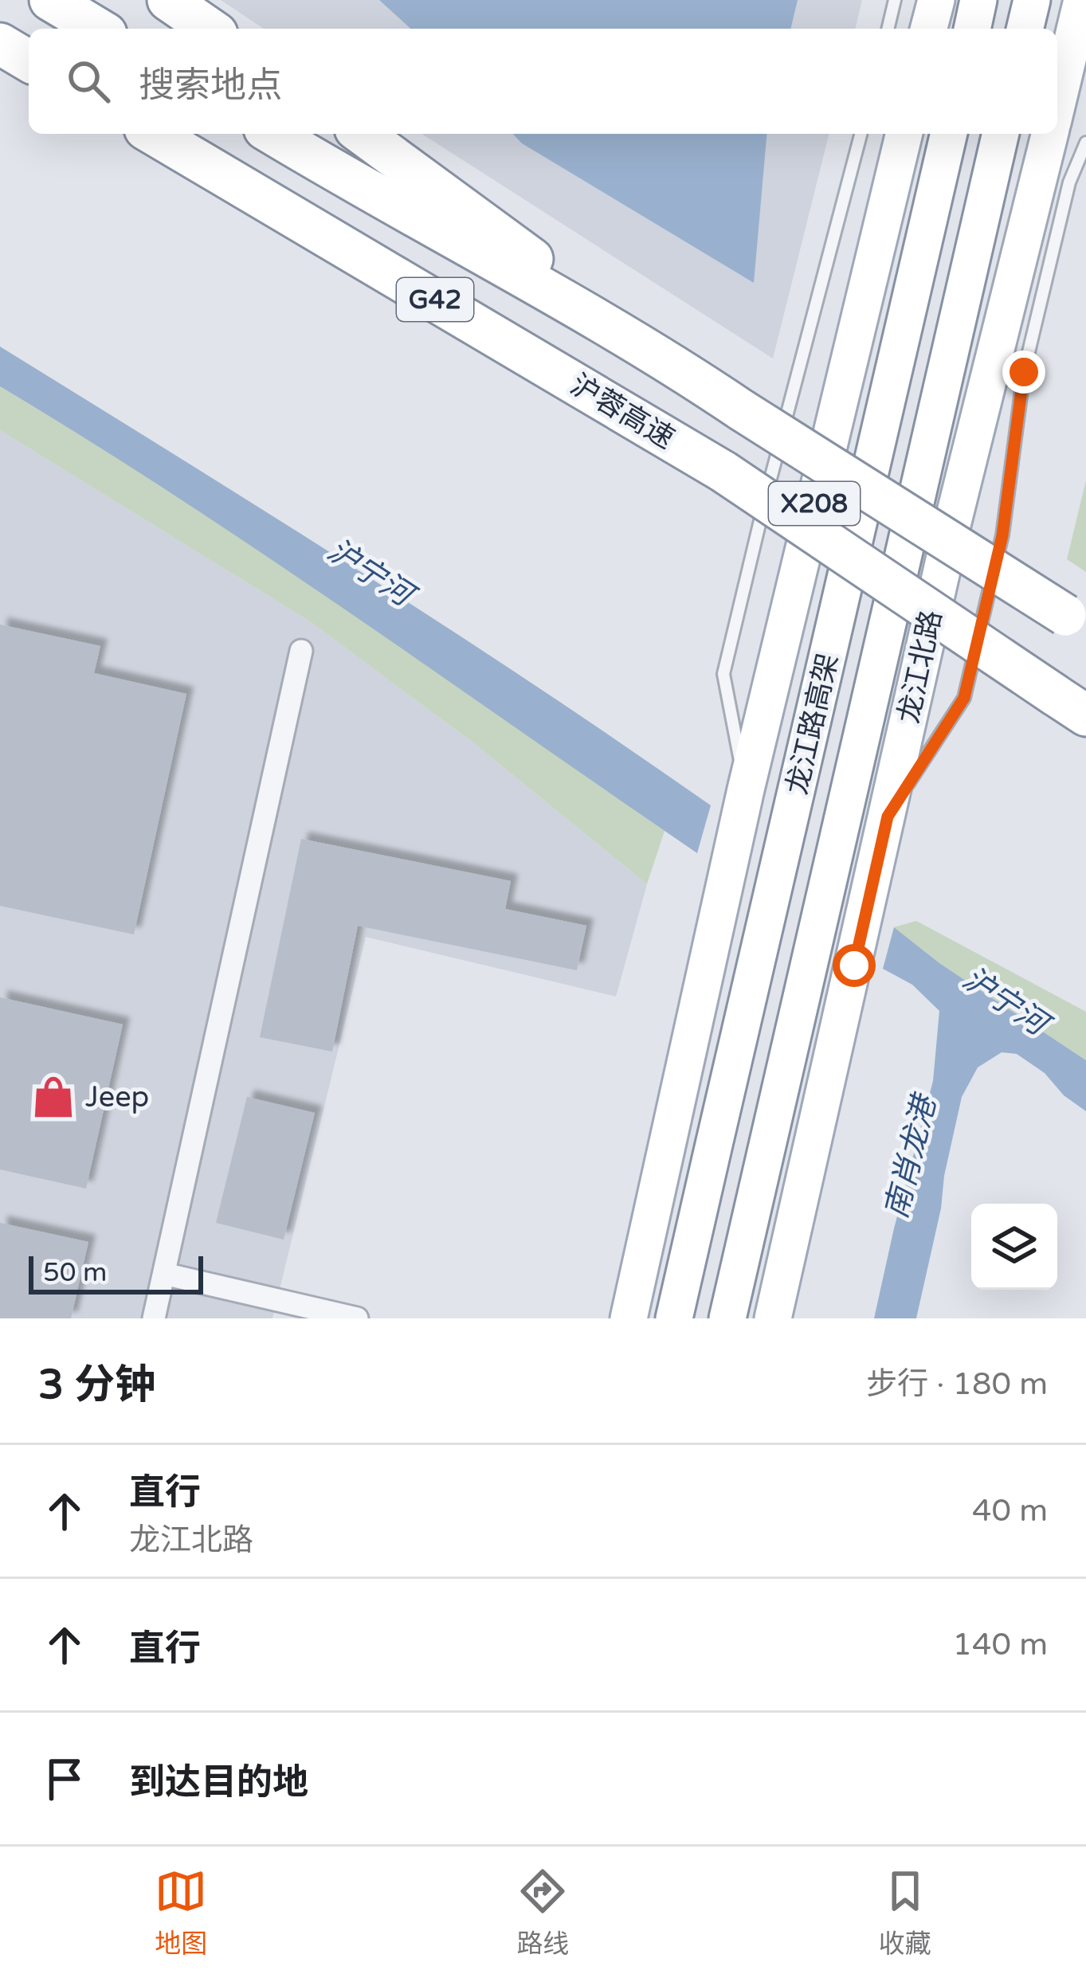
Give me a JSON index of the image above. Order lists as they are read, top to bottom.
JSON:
{
  "streets": {
    "highway": ["G42", "沪蓉高速"],
    "main road": ["X208", "龙江北路", "龙江路高架"]
  },
  "water": ["沪宁河", "南肖龙港"],
  "places": {
    "shop": ["Jeep"]
  },
  "scale_bar": "50 m",
  "page": {
    "search": "搜索地点",
    "scale": "50 m",
    "heading": ["3 分钟", "步行 · 180 m"],
    "list": [
      ["直行", "龙江北路", "40 m"],
      ["直行", "140 m"],
      "到达目的地"
    ],
    "nav": ["地图", "路线", "收藏"]
  }
}
